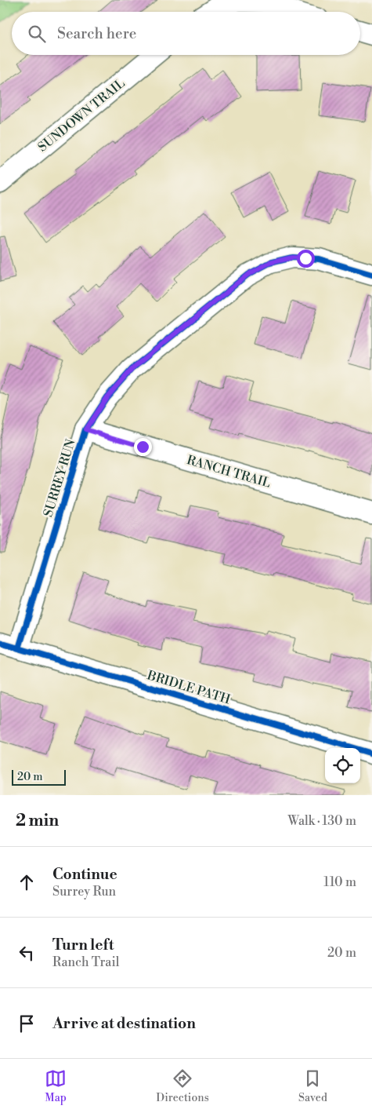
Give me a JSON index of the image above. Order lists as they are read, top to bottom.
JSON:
{
  "streets": {
    "street": [
      "SUNDOWN TRAIL",
      "RANCH TRAIL",
      "SURREY RUN",
      "BRIDLE PATH"
    ]
  },
  "crossings": [
    ["RANCH TRAIL", "SURREY RUN"],
    ["SURREY RUN", "BRIDLE PATH"]
  ],
  "scale_bar": "20 m",
  "page": {
    "search": "Search here",
    "scale": "20 m",
    "heading": ["2 min", "Walk · 130 m"],
    "list": [
      ["Continue", "Surrey Run", "110 m"],
      ["Turn left", "Ranch Trail", "20 m"],
      "Arrive at destination"
    ],
    "nav": ["Map", "Directions", "Saved"]
  }
}
